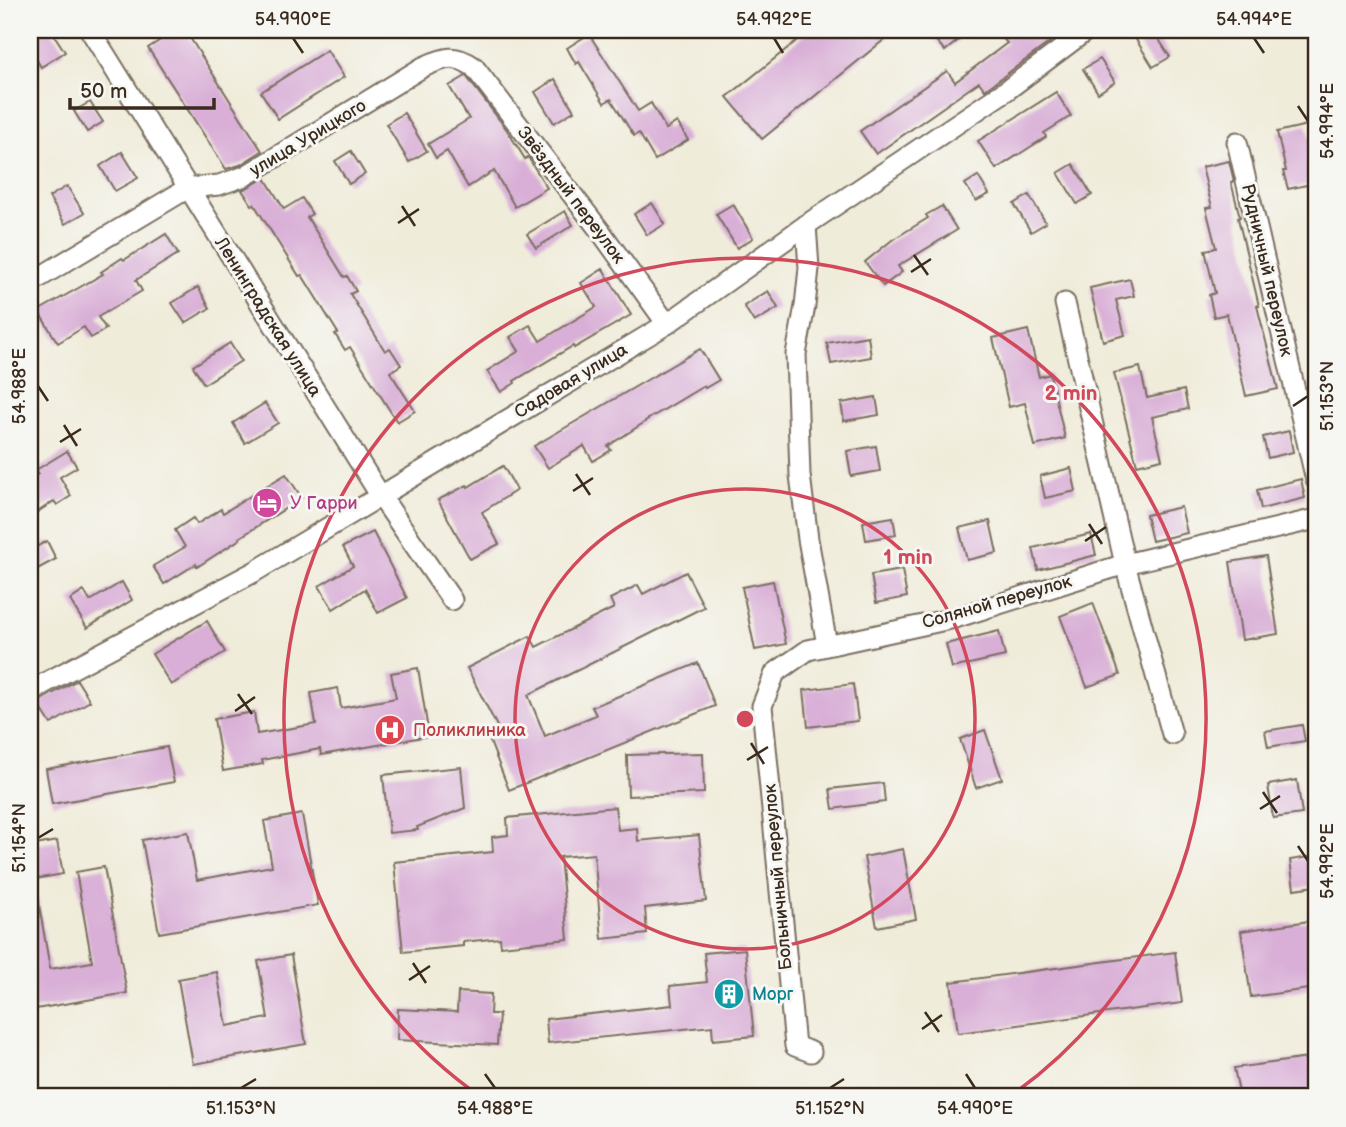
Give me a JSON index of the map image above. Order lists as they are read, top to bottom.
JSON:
{
  "streets": {
    "street": [
      "улица Урицкого",
      "Звёздный переулок",
      "Рудничный переулок",
      "Ленинградская улица",
      "Садовая улица",
      "Соляной переулок",
      "Больничный переулок"
    ]
  },
  "crossings": [
    ["улица Урицкого", "Звёздный переулок"],
    ["улица Урицкого", "Ленинградская улица"],
    ["Звёздный переулок", "Садовая улица"],
    ["Ленинградская улица", "Садовая улица"],
    ["Соляной переулок", "Больничный переулок"]
  ],
  "places": {
    "hotel": ["У Гарри"],
    "hospital": ["Поликлиника"],
    "building": ["Морг"]
  },
  "scale_bar": "50 m",
  "coordinates": [
    "54.990°E",
    "54.992°E",
    "54.994°E",
    "54.988°E",
    "51.153°N",
    "51.154°N",
    "51.152°N"
  ],
  "rings": ["2 min", "1 min"]
}
